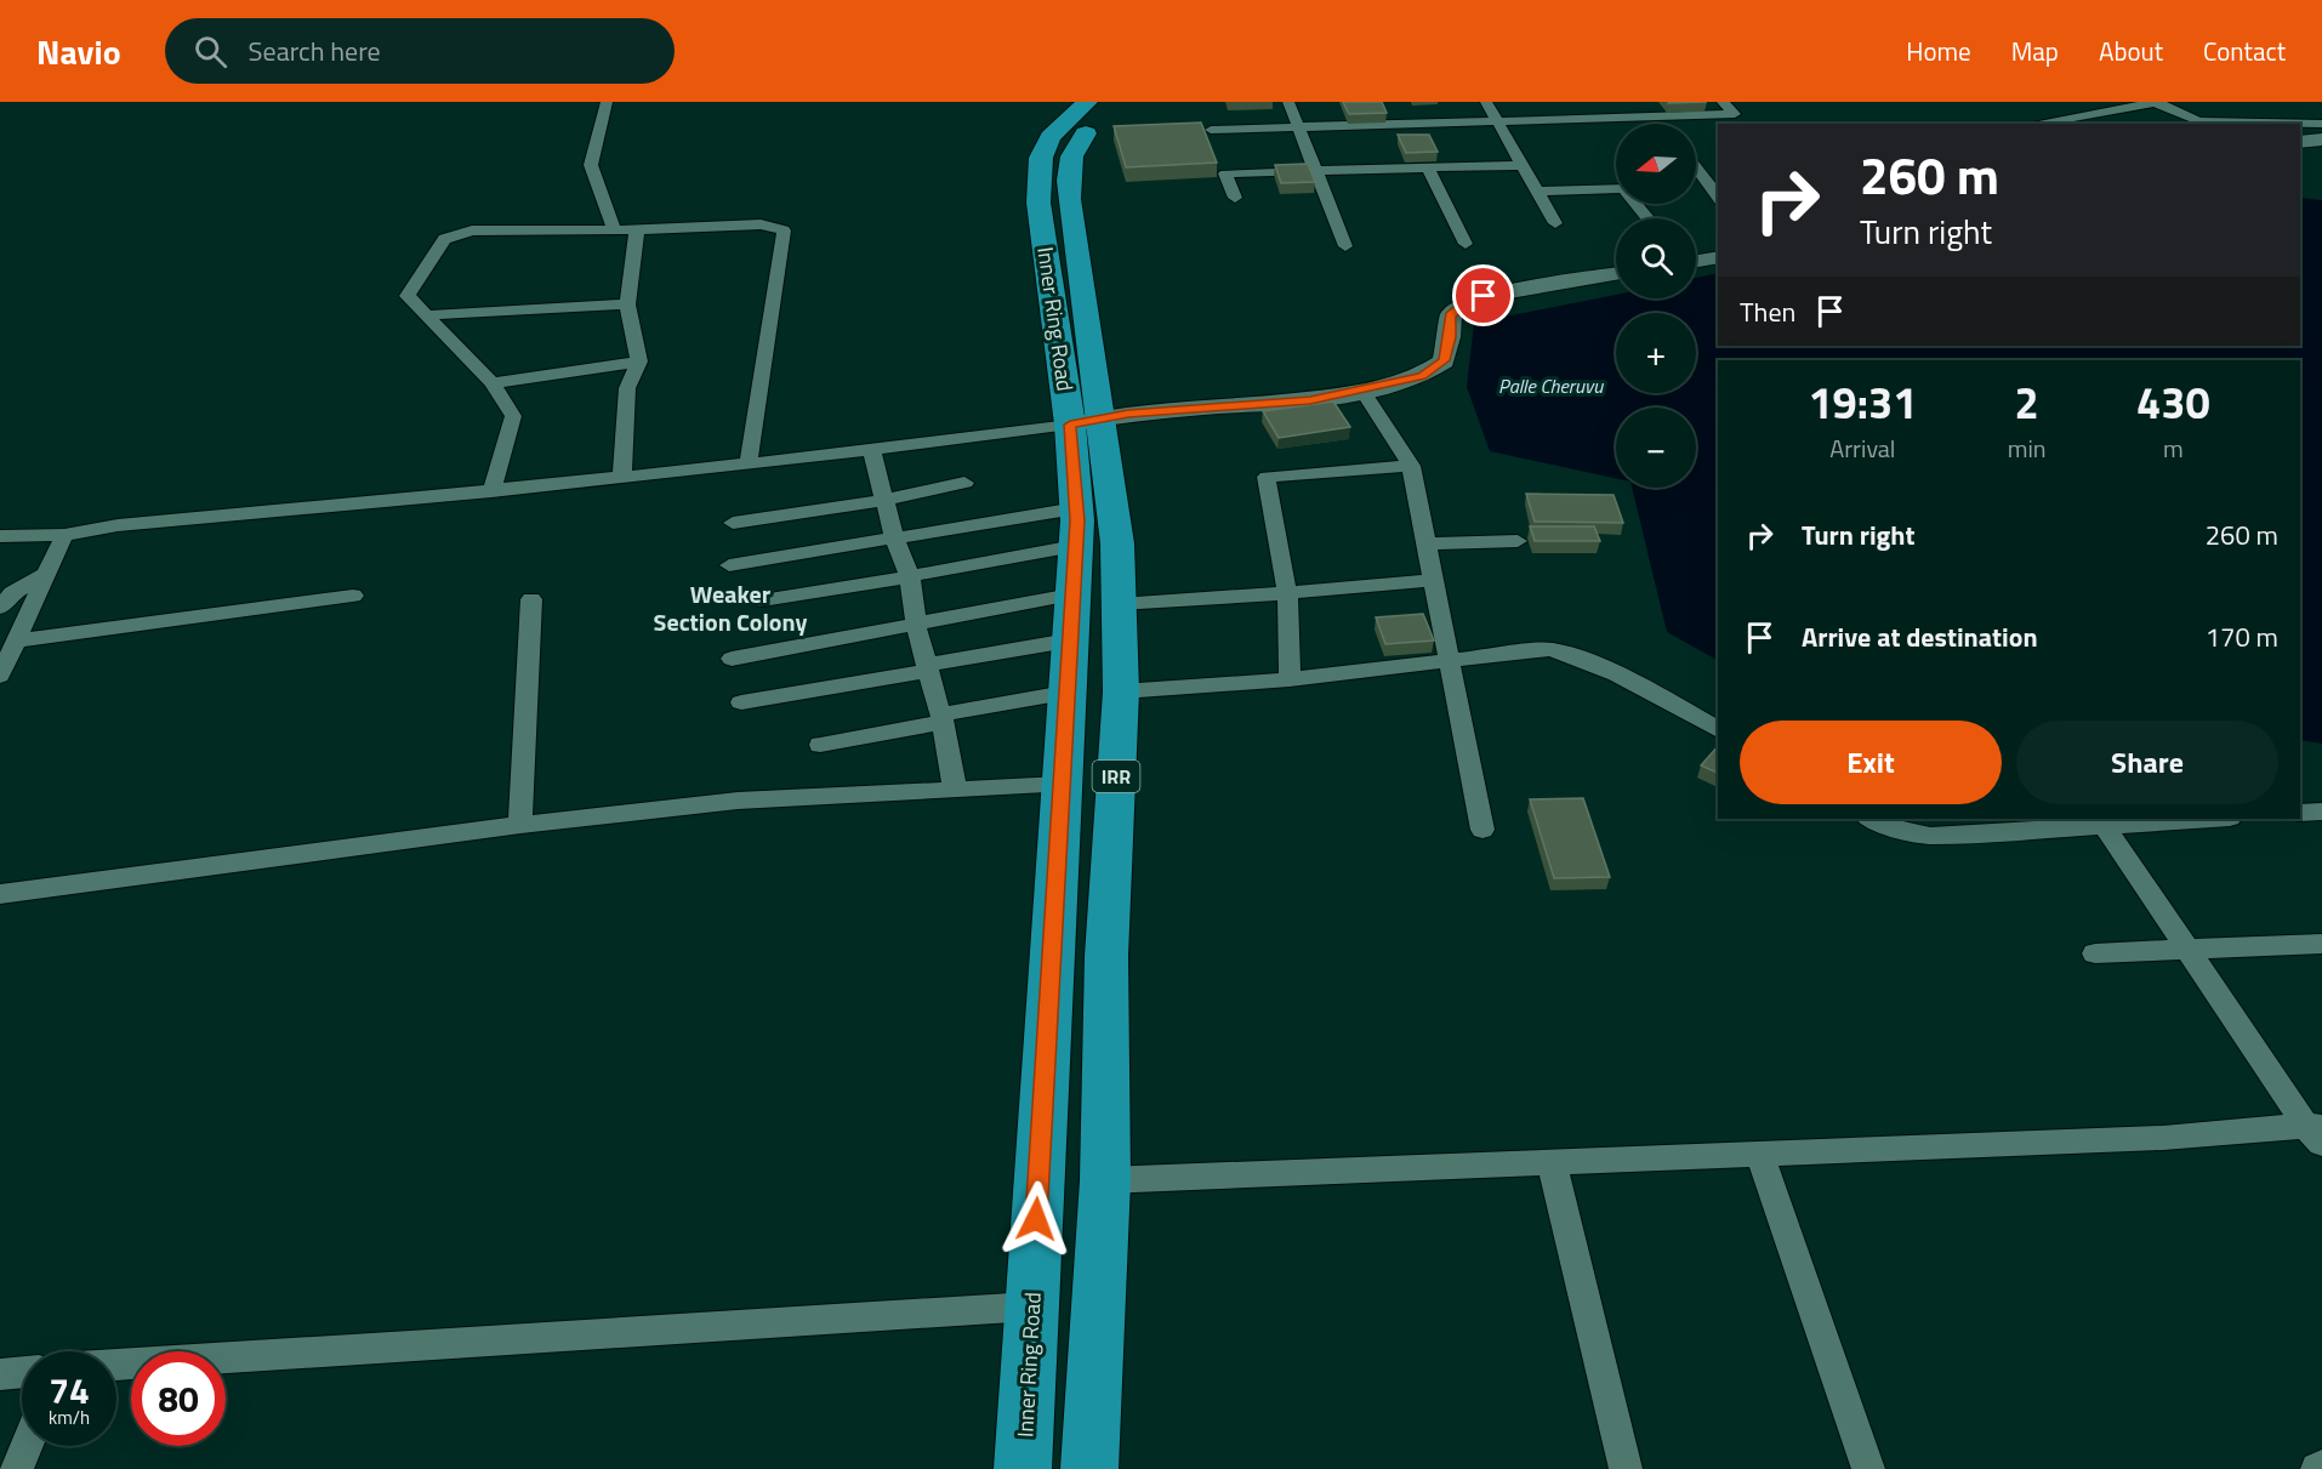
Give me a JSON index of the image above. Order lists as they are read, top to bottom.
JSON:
{
  "streets": {
    "highway": ["Inner Ring Road", "IRR"]
  },
  "districts": ["Weaker Section Colony"],
  "water": ["Palle Cheruvu"],
  "north": "left",
  "page": {
    "header": "Navio",
    "search": "Search here",
    "nav": [
      "Home",
      "Map",
      "About",
      "Contact"
    ],
    "map_buttons": ["+", "−"],
    "turn": ["260 m", "Turn right"],
    "then": "Then",
    "eta": [
      "19:31",
      "Arrival",
      "2",
      "min",
      "430",
      "m"
    ],
    "list": [
      {
        "name": "Turn right",
        "value": "260 m"
      },
      {
        "name": "Arrive at destination",
        "value": "170 m"
      }
    ],
    "buttons": ["Exit", "Share"],
    "speed": "74 km/h",
    "limit": "80"
  }
}
